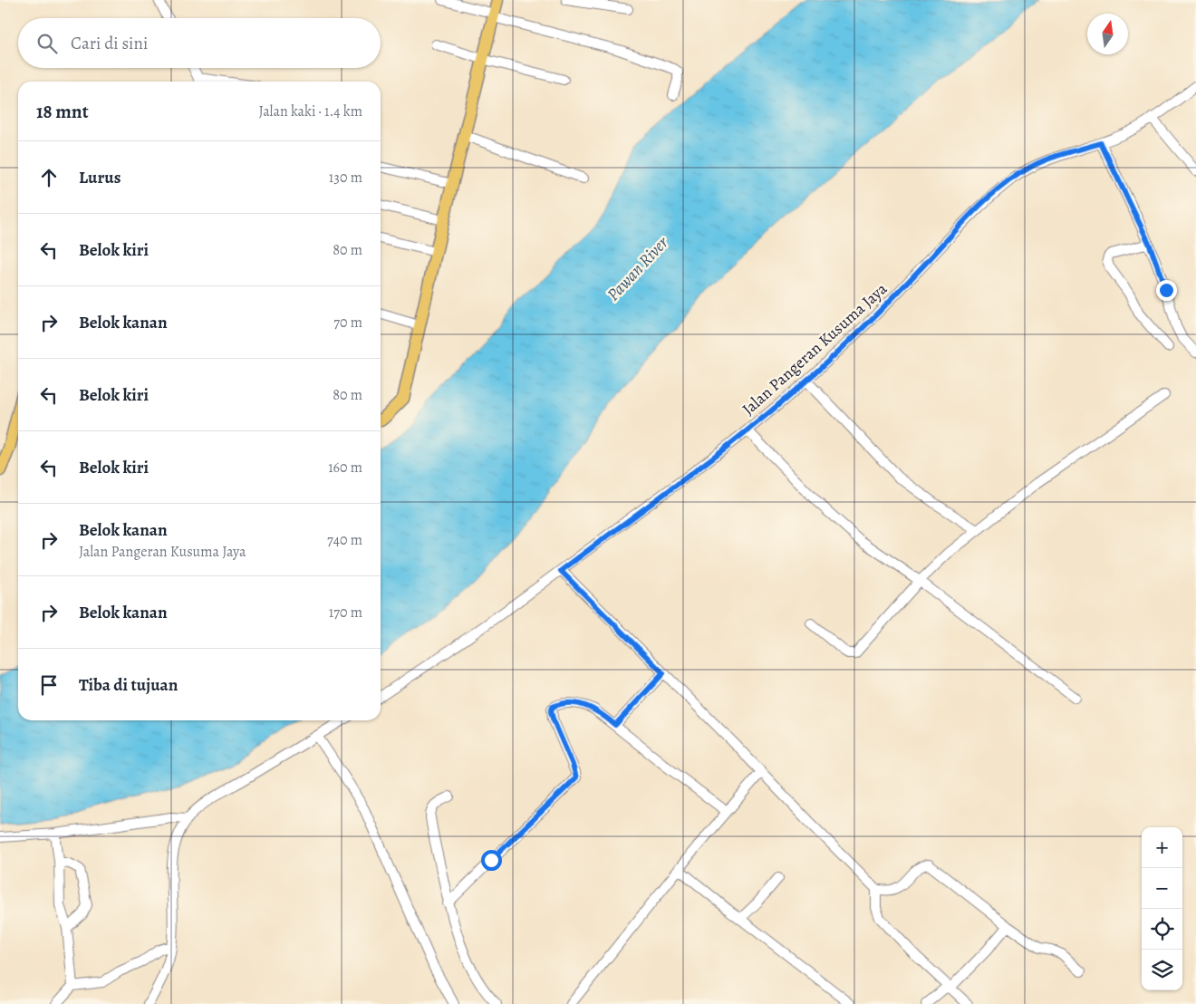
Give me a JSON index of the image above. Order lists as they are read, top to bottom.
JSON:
{
  "streets": {
    "street": ["Jalan Pangeran Kusuma Jaya"]
  },
  "water": ["Pawan River"],
  "north": "top",
  "page": {
    "search": "Cari di sini",
    "heading": ["18 mnt", "Jalan kaki · 1.4 km"],
    "list": [
      ["Lurus", "130 m"],
      ["Belok kiri", "80 m"],
      ["Belok kanan", "70 m"],
      ["Belok kiri", "80 m"],
      ["Belok kiri", "160 m"],
      ["Belok kanan", "Jalan Pangeran Kusuma Jaya", "740 m"],
      ["Belok kanan", "170 m"],
      "Tiba di tujuan"
    ],
    "map_buttons": ["+", "−"]
  }
}
